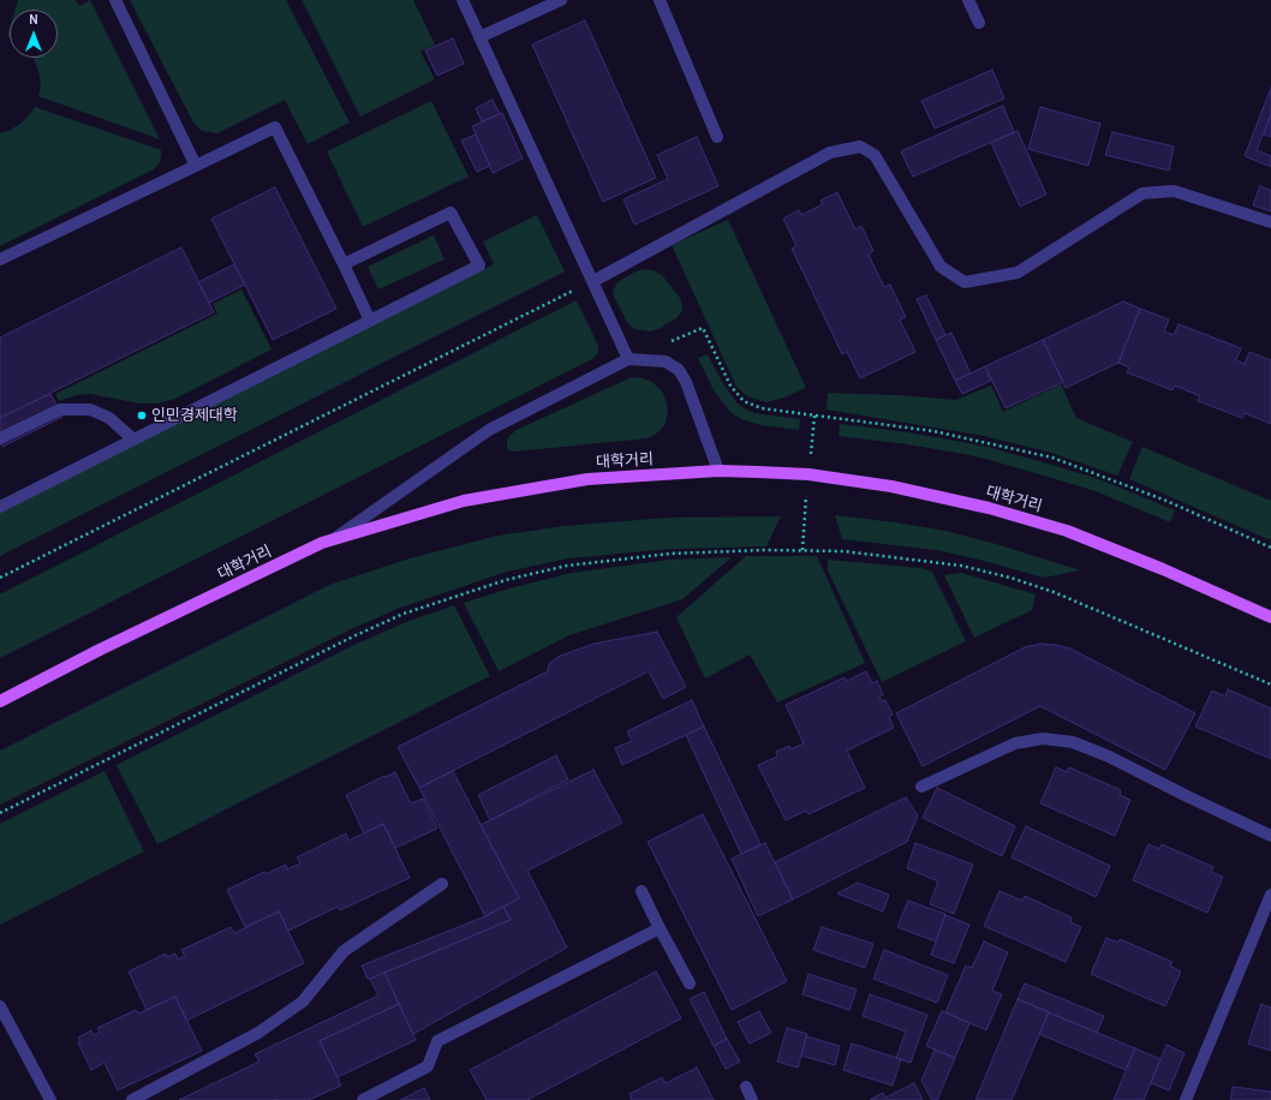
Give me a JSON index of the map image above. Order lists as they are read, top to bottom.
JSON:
{
  "streets": {
    "main road": ["대학거리"]
  },
  "places": ["인민경제대학"],
  "north": "top"
}
